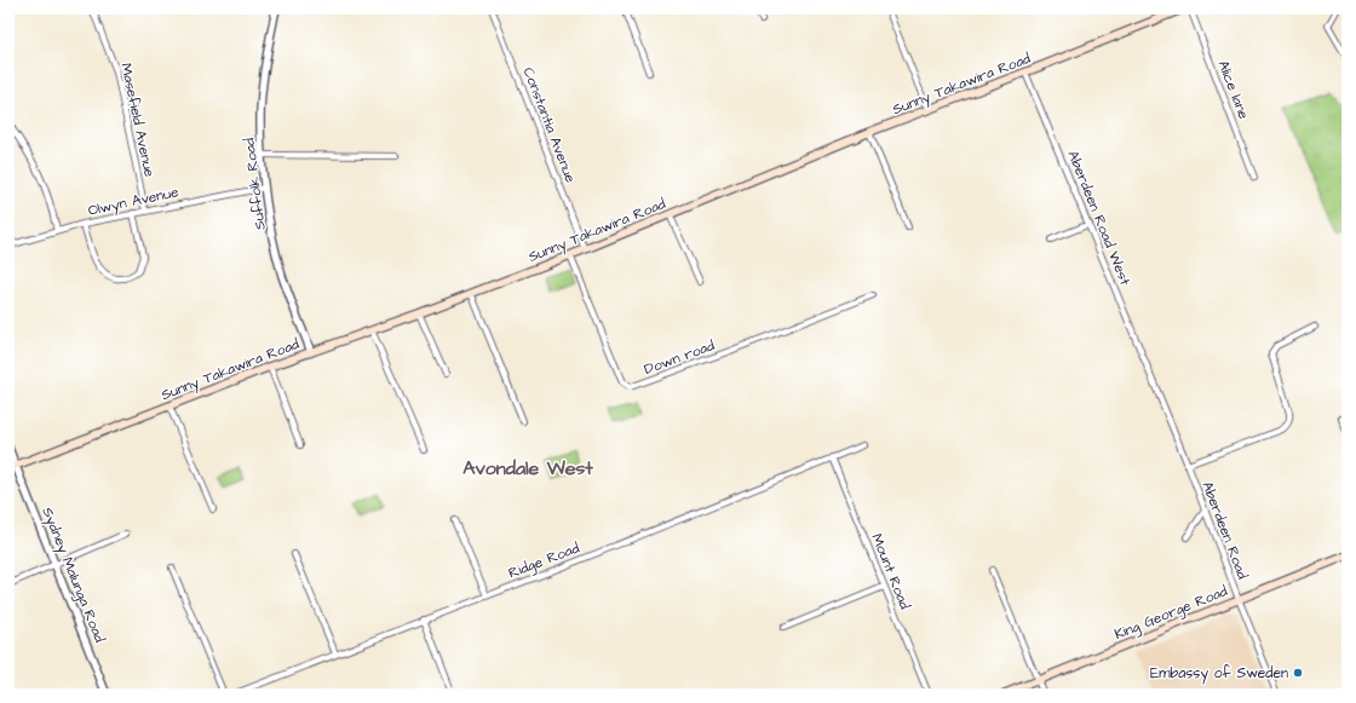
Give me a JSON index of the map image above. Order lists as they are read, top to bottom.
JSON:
{
  "streets": {
    "main road": ["Sunny Takawira Road", "King George Road"],
    "street": [
      "Alice lane",
      "Masefield Avenue",
      "Constantia Avenue",
      "Suffolk Road",
      "Olwyn Avenue",
      "Aberdeen Road West",
      "Down road",
      "Aberdeen Road",
      "Ridge Road",
      "Mount Road",
      "Sydney Malunga Road"
    ]
  },
  "crossings": [
    ["Sunny Takawira Road", "Constantia Avenue"],
    ["Sunny Takawira Road", "Suffolk Road"],
    ["Sunny Takawira Road", "Aberdeen Road West"],
    ["Sunny Takawira Road", "Down road"],
    ["Sunny Takawira Road", "Sydney Malunga Road"],
    ["Masefield Avenue", "Olwyn Avenue"],
    ["Suffolk Road", "Olwyn Avenue"],
    ["Aberdeen Road West", "Aberdeen Road"],
    ["Aberdeen Road", "King George Road"],
    ["Ridge Road", "Mount Road"]
  ],
  "districts": ["Avondale West"],
  "places": ["Embassy of Sweden"]
}
